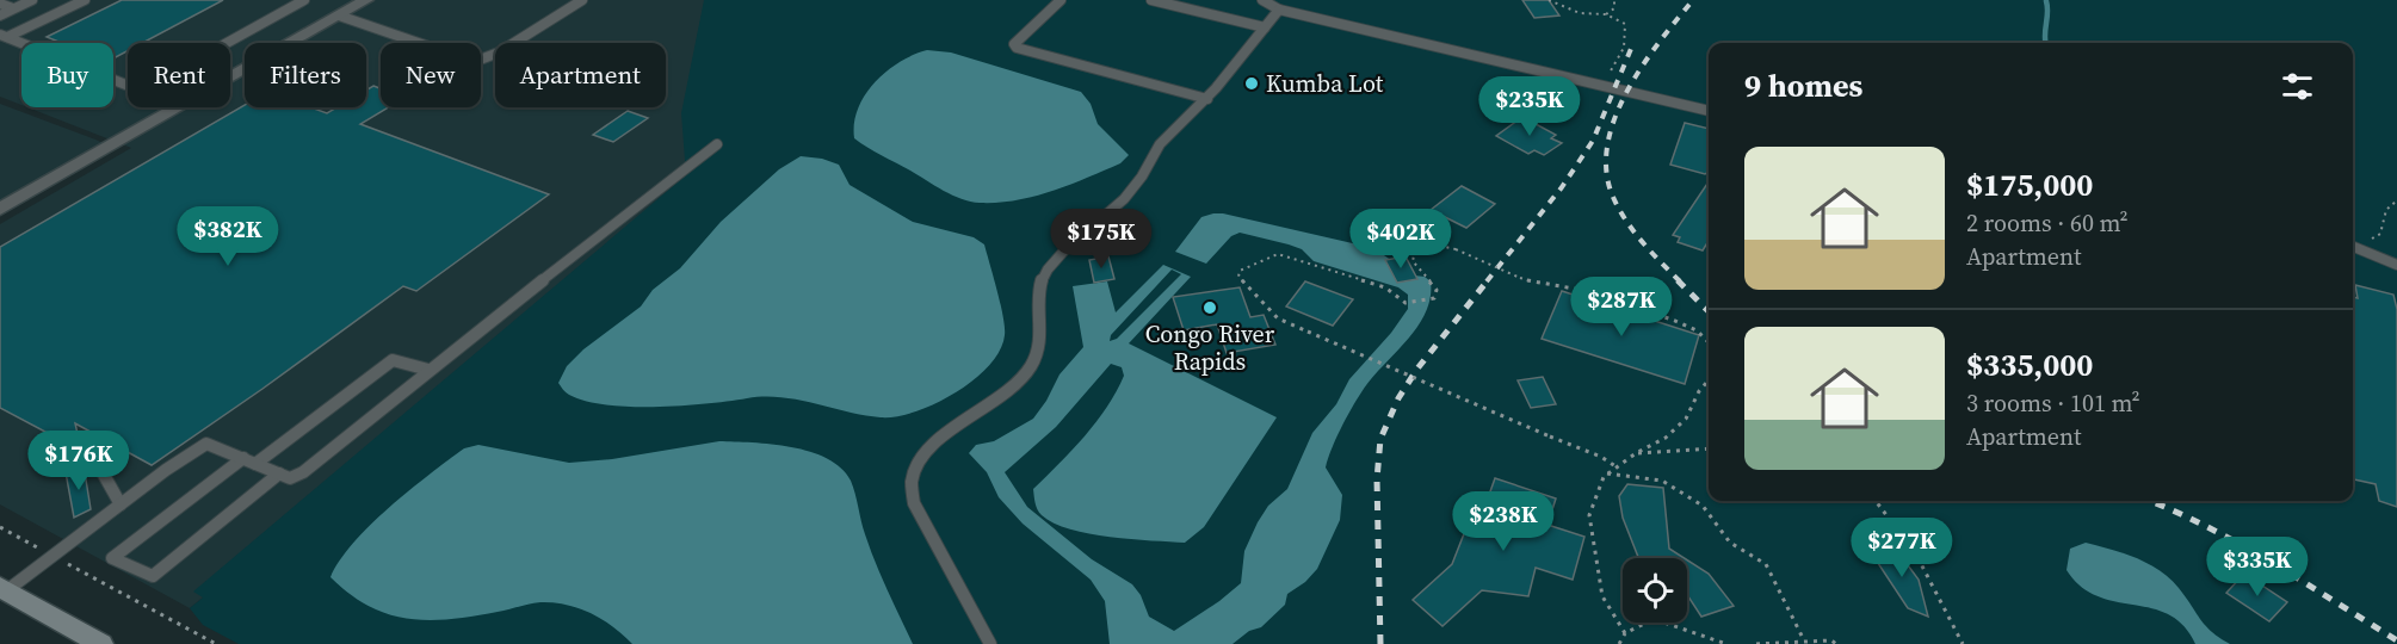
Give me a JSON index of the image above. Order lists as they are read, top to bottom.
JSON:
{
  "places": ["Kumba Lot", "Congo River Rapids"],
  "page": {
    "chip": [
      "Buy",
      "Rent",
      "Filters",
      "New",
      "Apartment"
    ],
    "heading": "9 homes",
    "price": [
      "$235K",
      "$382K",
      "$175K",
      "$402K",
      "$287K",
      "$176K",
      "$238K",
      "$277K",
      "$335K"
    ],
    "list": [
      {
        "name": "$175,000",
        "note": "2 rooms · 60 m² · Apartment"
      },
      {
        "name": "$335,000",
        "note": "3 rooms · 101 m² · Apartment"
      }
    ]
  }
}
